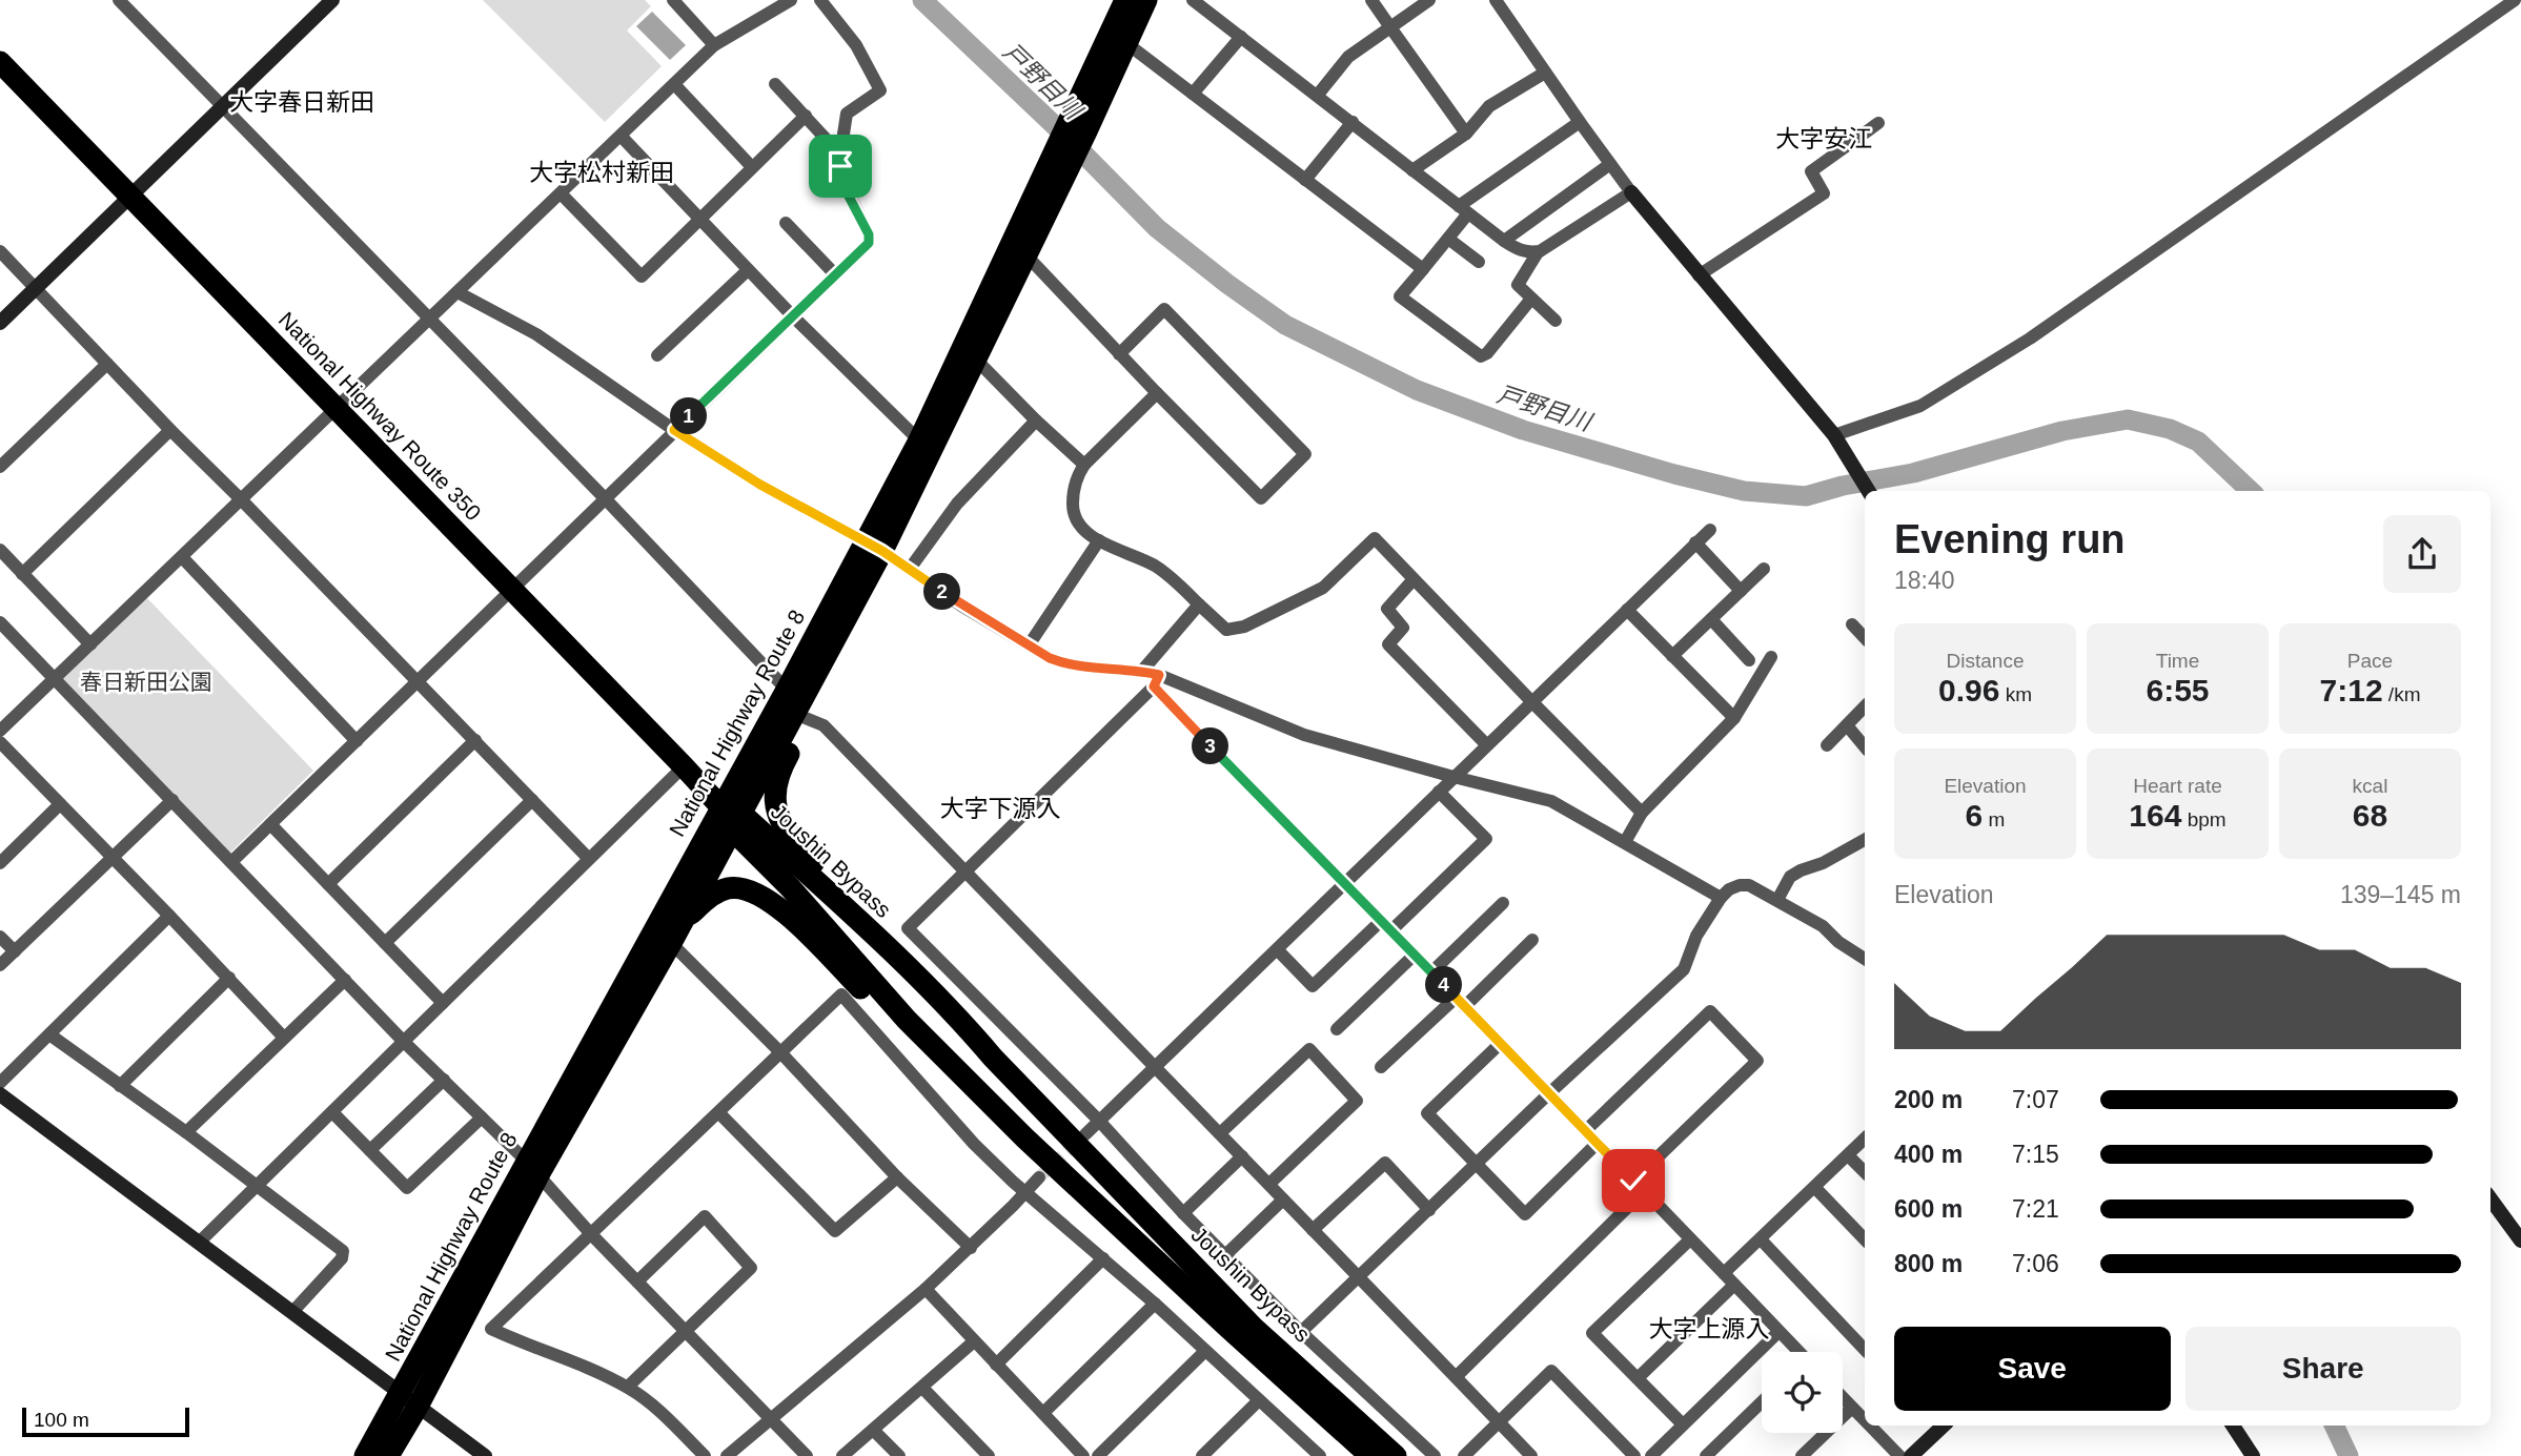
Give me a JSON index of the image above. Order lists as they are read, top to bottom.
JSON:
{
  "streets": {
    "highway": ["National Highway Route 350", "National Highway Route 8", "Joushin Bypass"]
  },
  "crossings": [
    ["National Highway Route 350", "National Highway Route 8"],
    ["National Highway Route 350", "Joushin Bypass"],
    ["National Highway Route 8", "Joushin Bypass"]
  ],
  "districts": [
    "大字春日新田",
    "大字安江",
    "大字松村新田",
    "大字下源入",
    "大字上源入"
  ],
  "water": ["戸野目川"],
  "parks": ["春日新田公園"],
  "scale_bar": "100 m",
  "page": {
    "pins": [
      "1",
      "2",
      "3",
      "4"
    ],
    "heading": ["Evening run", "18:40"],
    "stats": [
      ["Distance", "0.96 km"],
      ["Time", "6:55"],
      ["Pace", "7:12 /km"],
      ["Elevation", "6 m"],
      ["Heart rate", "164 bpm"],
      ["kcal", "68"]
    ],
    "chart": ["Elevation", "139–145 m"],
    "list": [
      {
        "name": "200 m",
        "note": "7:07"
      },
      {
        "name": "400 m",
        "note": "7:15"
      },
      {
        "name": "600 m",
        "note": "7:21"
      },
      {
        "name": "800 m",
        "note": "7:06"
      }
    ],
    "buttons": ["Save", "Share"],
    "scale": "100 m"
  }
}
